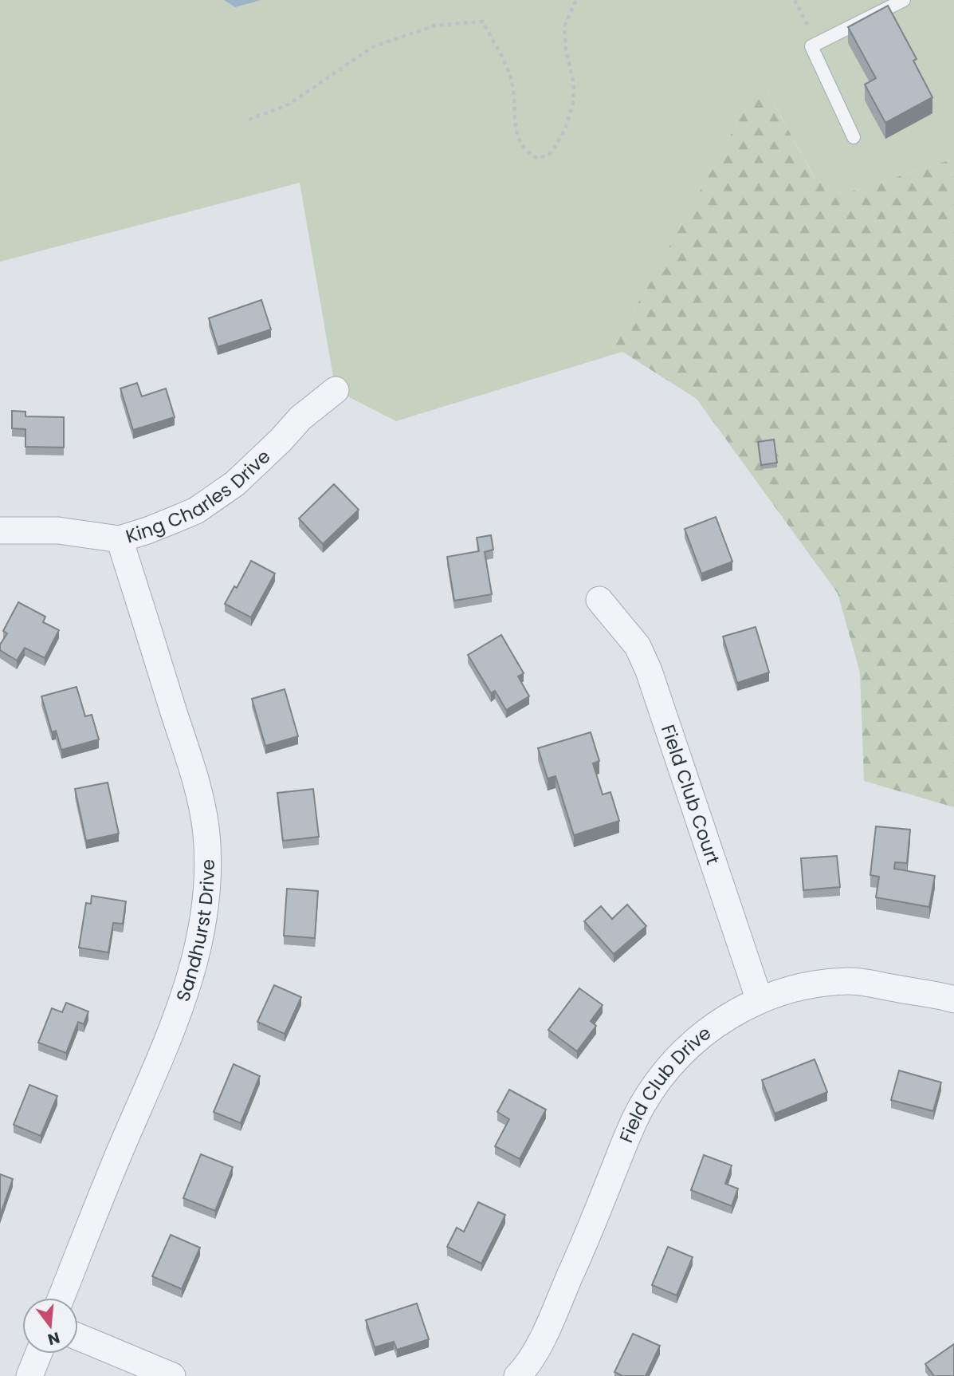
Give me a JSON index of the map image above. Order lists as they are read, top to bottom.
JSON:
{
  "streets": {
    "street": [
      "King Charles Drive",
      "Field Club Court",
      "Sandhurst Drive",
      "Field Club Drive"
    ]
  },
  "crossings": [
    ["King Charles Drive", "Sandhurst Drive"],
    ["Field Club Court", "Field Club Drive"]
  ],
  "north": "bottom"
}
